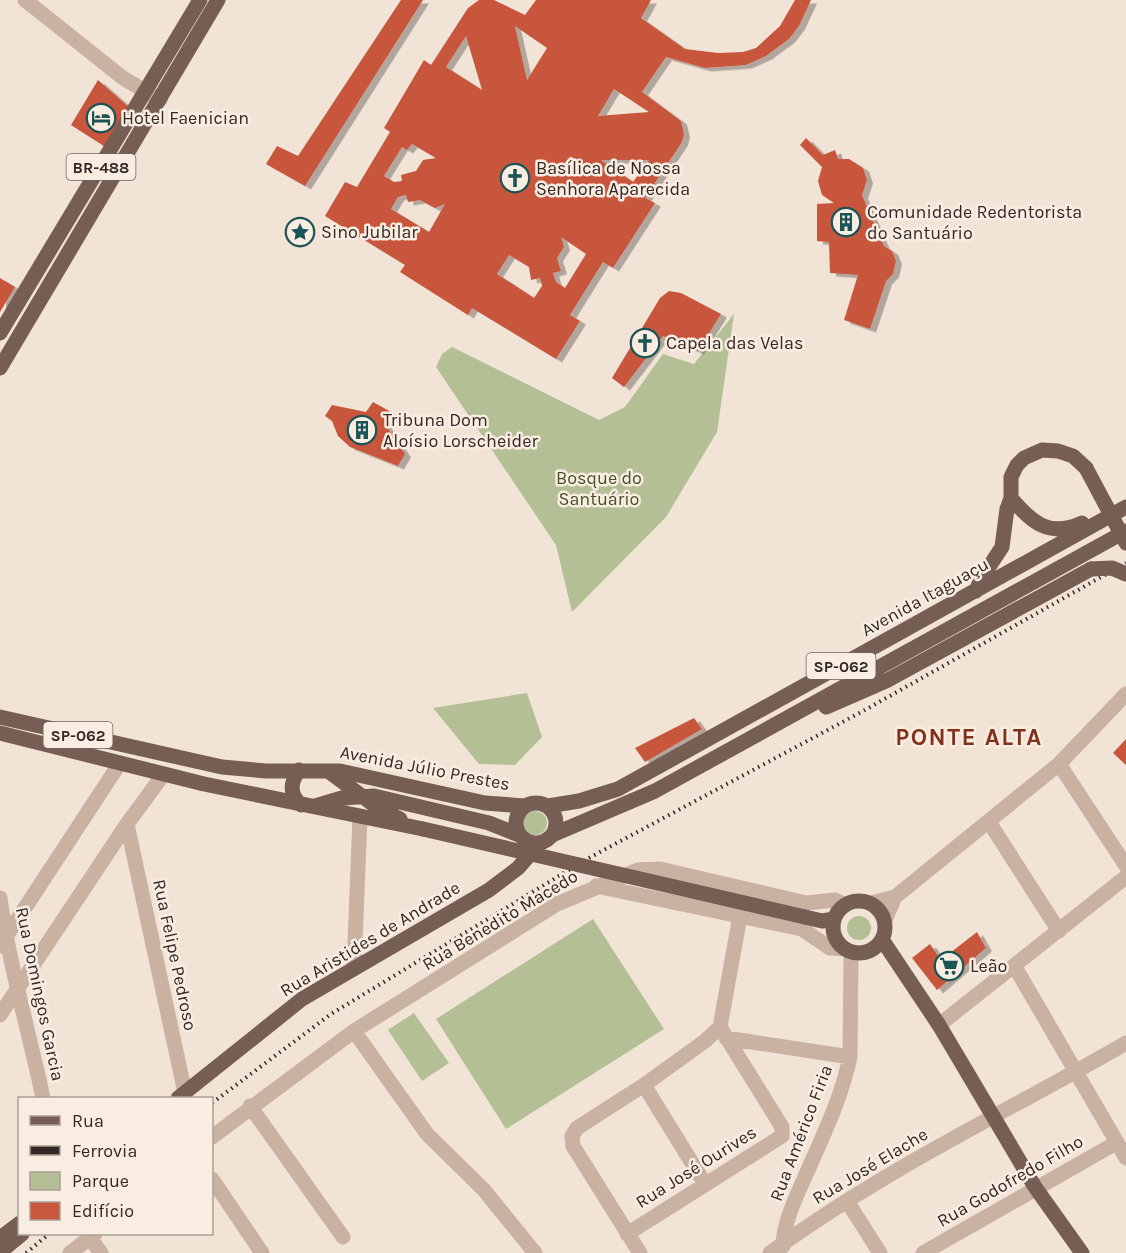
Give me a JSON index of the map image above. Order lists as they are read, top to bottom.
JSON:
{
  "streets": {
    "main road": [
      "BR-488",
      "Avenida Itaguaçu",
      "SP-062",
      "Avenida Júlio Prestes",
      "Rua Aristides de Andrade"
    ],
    "street": [
      "Rua Benedito Macedo",
      "Rua Felipe Pedroso",
      "Rua Domingos Garcia",
      "Rua Américo Firia",
      "Rua José Elache",
      "Rua José Ourives",
      "Rua Godofredo Filho"
    ]
  },
  "crossings": [
    ["Avenida Itaguaçu", "SP-062"],
    ["Avenida Itaguaçu", "Avenida Júlio Prestes"],
    ["Avenida Itaguaçu", "Rua Aristides de Andrade"],
    ["SP-062", "Avenida Júlio Prestes"],
    ["SP-062", "Rua Aristides de Andrade"],
    ["Avenida Júlio Prestes", "Rua Benedito Macedo"],
    ["Avenida Júlio Prestes", "Rua Aristides de Andrade"],
    ["Avenida Júlio Prestes", "Rua Américo Firia"],
    ["Rua Benedito Macedo", "Rua Américo Firia"],
    ["Rua Aristides de Andrade", "Rua Felipe Pedroso"],
    ["Rua Américo Firia", "Rua José Elache"]
  ],
  "districts": ["PONTE ALTA"],
  "parks": ["Bosque do Santuário"],
  "places": {
    "hotel": ["Hotel Faenician"],
    "church": ["Basílica de Nossa Senhora Aparecida", "Capela das Velas"],
    "building": ["Comunidade Redentorista do Santuário", "Tribuna Dom Aloísio Lorscheider"],
    "place": ["Sino Jubilar"],
    "supermarket": ["Leão"]
  },
  "legend": [
    "Rua",
    "Ferrovia",
    "Parque",
    "Edifício"
  ]
}
